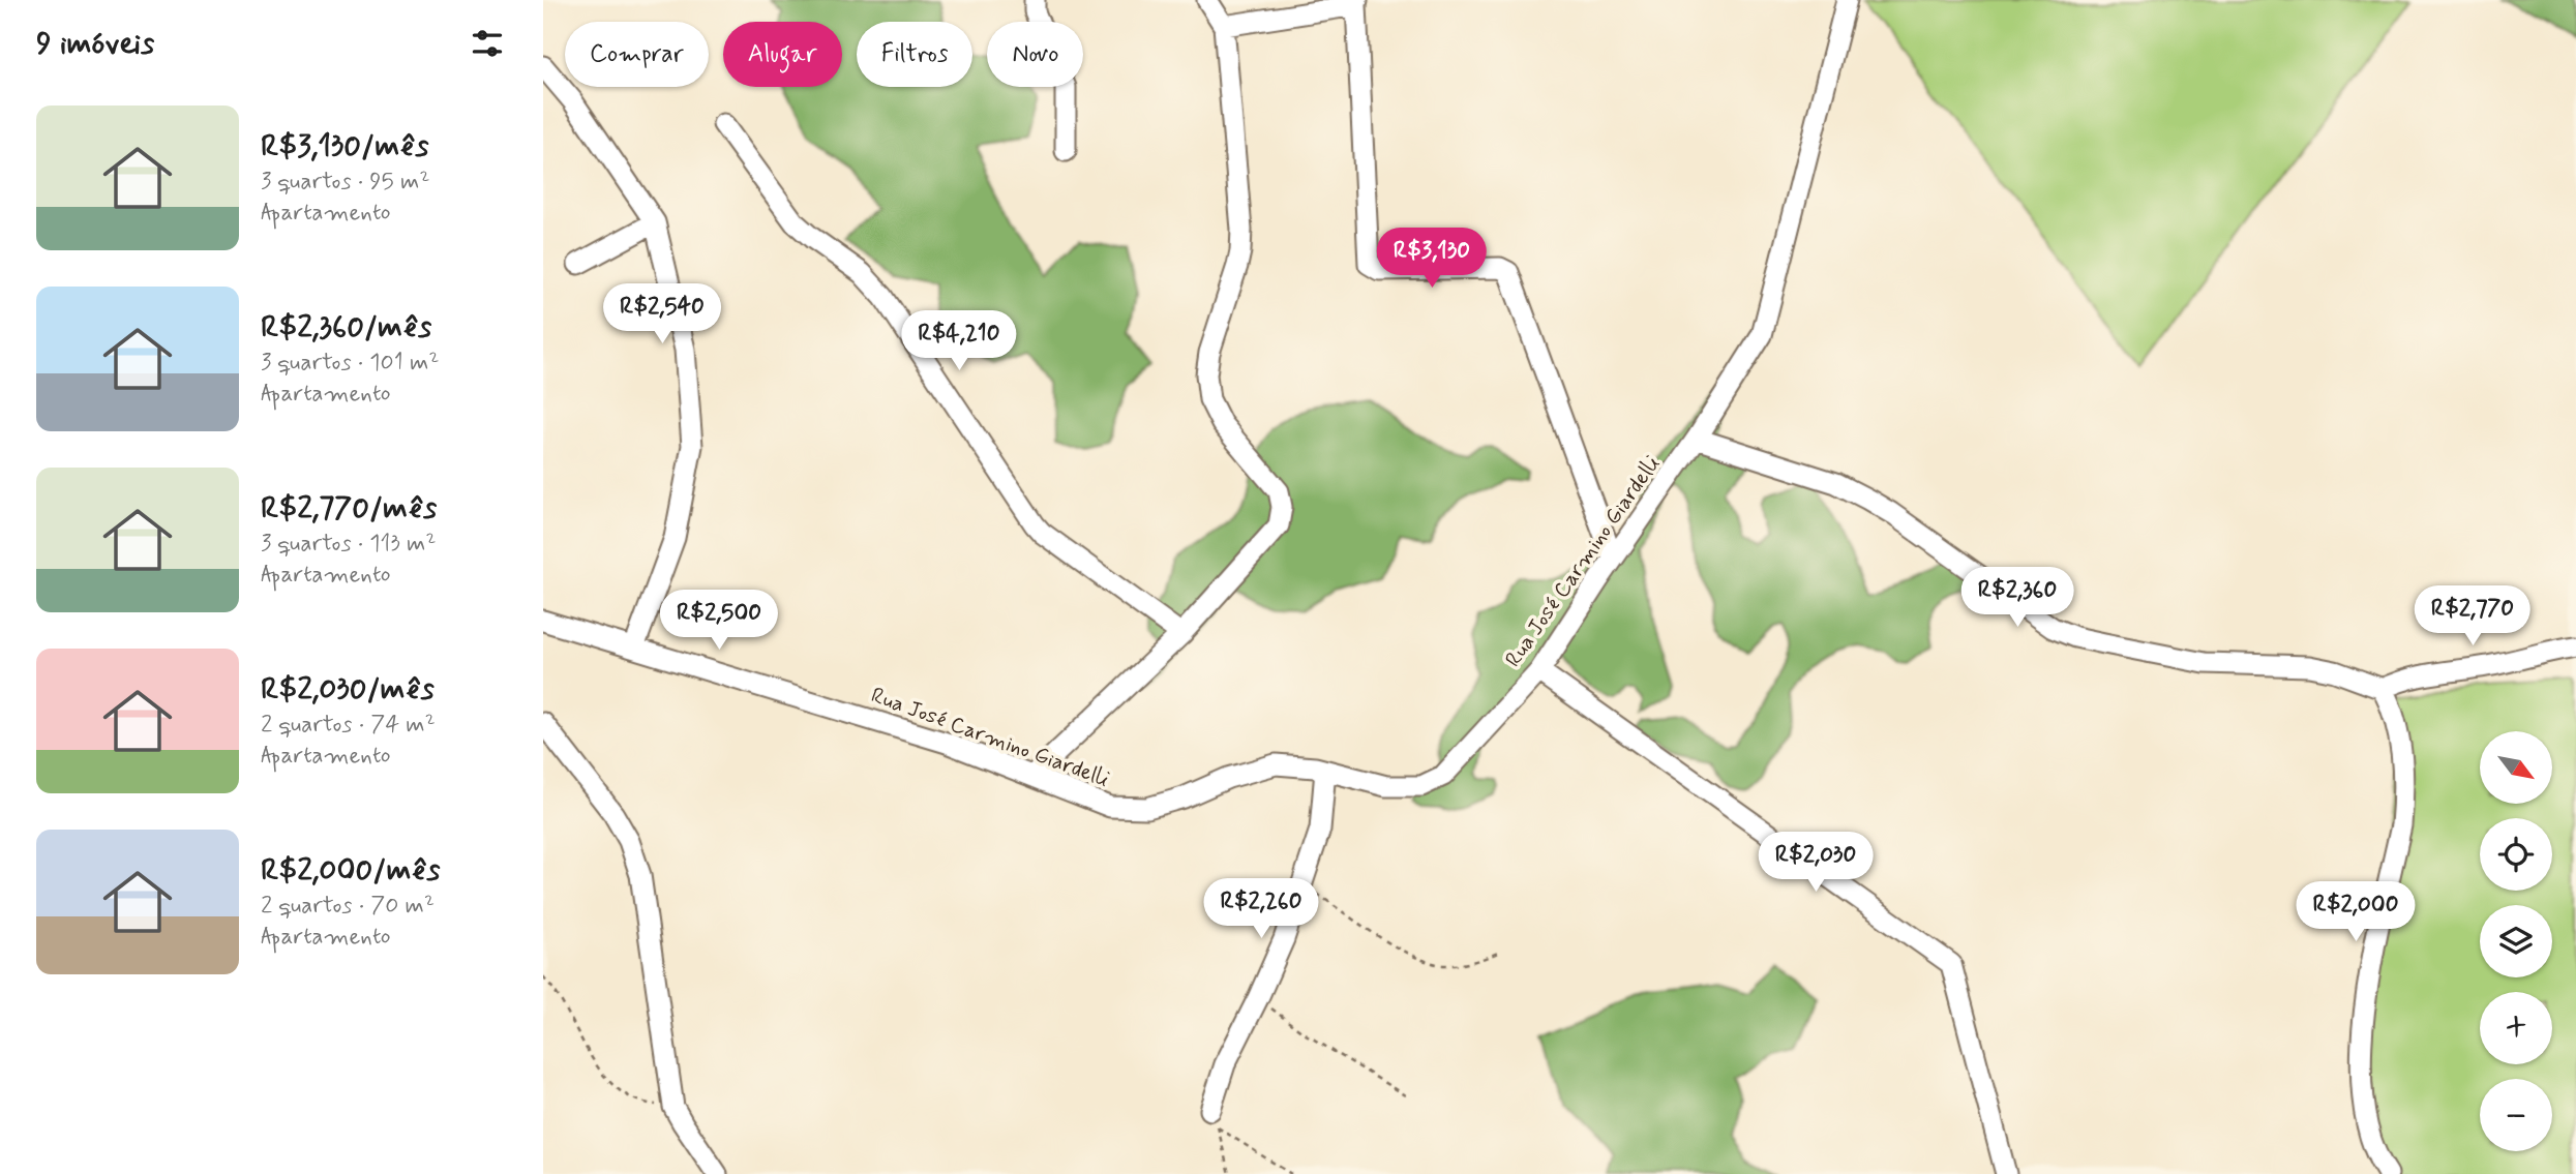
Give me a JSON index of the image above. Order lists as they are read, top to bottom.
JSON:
{
  "streets": {
    "street": ["Rua José Carmino Giardelli"]
  },
  "north": "bottom right",
  "page": {
    "heading": "9 imóveis",
    "chip": [
      "Comprar",
      "Alugar",
      "Filtros",
      "Novo"
    ],
    "list": [
      {
        "name": "R$3,130/mês",
        "note": "3 quartos · 95 m² · Apartamento"
      },
      {
        "name": "R$2,360/mês",
        "note": "3 quartos · 101 m² · Apartamento"
      },
      {
        "name": "R$2,770/mês",
        "note": "3 quartos · 113 m² · Apartamento"
      },
      {
        "name": "R$2,030/mês",
        "note": "2 quartos · 74 m² · Apartamento"
      },
      {
        "name": "R$2,000/mês",
        "note": "2 quartos · 70 m² · Apartamento"
      }
    ],
    "price": [
      "R$3,130",
      "R$2,540",
      "R$4,210",
      "R$2,360",
      "R$2,770",
      "R$2,500",
      "R$2,030",
      "R$2,260",
      "R$2,000"
    ],
    "map_buttons": ["+", "−"]
  }
}
